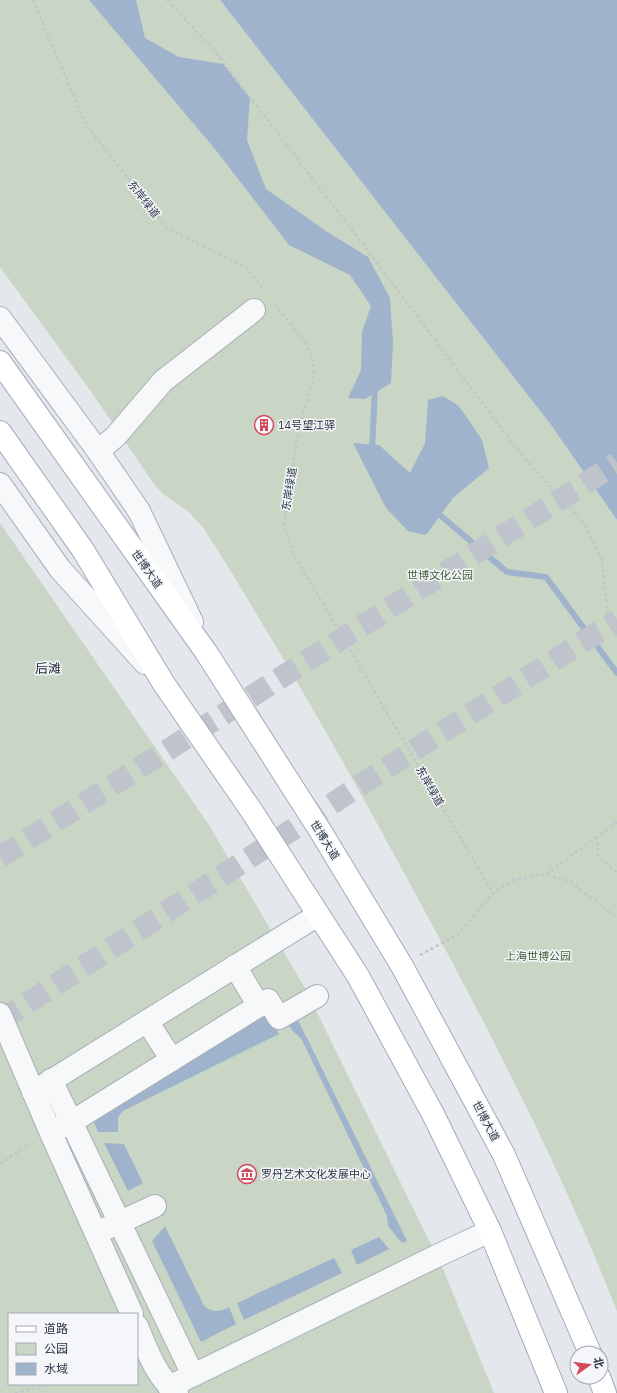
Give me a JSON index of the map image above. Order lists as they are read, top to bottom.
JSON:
{
  "streets": {
    "main road": ["世博大道"],
    "path": ["东岸绿道"]
  },
  "districts": ["后滩"],
  "parks": ["世博文化公园", "上海世博公园"],
  "places": {
    "building": ["14号望江驿"],
    "museum": ["罗丹艺术文化发展中心"]
  },
  "legend": ["道路", "公园", "水域"],
  "north": "right"
}
